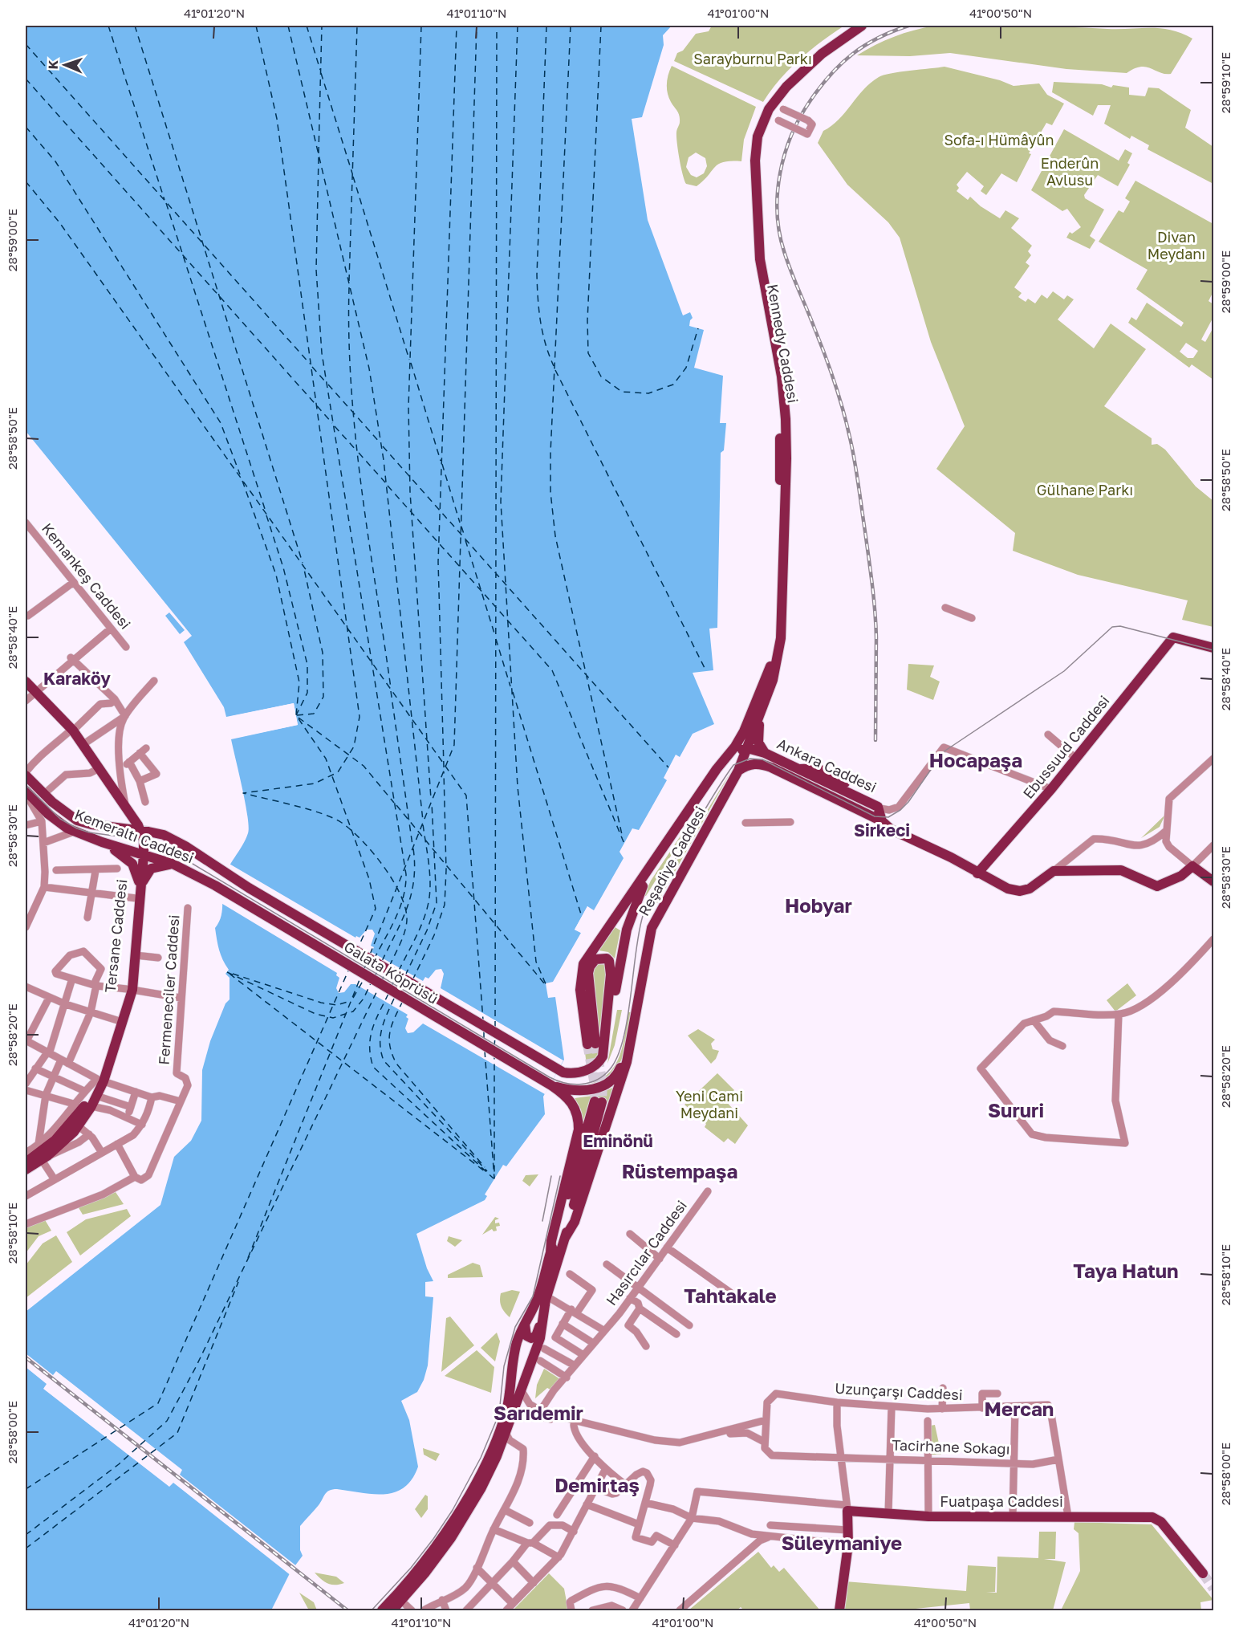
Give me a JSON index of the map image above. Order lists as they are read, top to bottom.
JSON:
{
  "streets": {
    "main road": [
      "Kennedy Caddesi",
      "Ebussuud Caddesi",
      "Ankara Caddesi",
      "Kemeraltı Caddesi",
      "Reşadiye Caddesi",
      "Tersane Caddesi",
      "Galata Köprüsü",
      "Fuatpaşa Caddesi"
    ],
    "street": [
      "Kemankeş Caddesi",
      "Fermeneciler Caddesi",
      "Hasırcılar Caddesi",
      "Uzunçarşı Caddesi",
      "Tacirhane Sokağı"
    ]
  },
  "crossings": [
    ["Kennedy Caddesi", "Ankara Caddesi"],
    ["Kennedy Caddesi", "Reşadiye Caddesi"],
    ["Ebussuud Caddesi", "Ankara Caddesi"],
    ["Ankara Caddesi", "Reşadiye Caddesi"],
    ["Kemeraltı Caddesi", "Tersane Caddesi"],
    ["Kemeraltı Caddesi", "Galata Köprüsü"],
    ["Uzunçarşı Caddesi", "Tacirhane Sokağı"]
  ],
  "districts": [
    "Karaköy",
    "Hocapaşa",
    "Sirkeci",
    "Hobyar",
    "Sururi",
    "Eminönü",
    "Rüstempaşa",
    "Taya Hatun",
    "Tahtakale",
    "Mercan",
    "Sarıdemir",
    "Demirtaş",
    "Süleymaniye"
  ],
  "parks": [
    "Sarayburnu Parkı",
    "Sofa-ı Hümâyûn",
    "Enderûn Avlusu",
    "Divan Meydanı",
    "Gülhane Parkı",
    "Yeni Cami Meydani"
  ],
  "north": "left",
  "coordinates": [
    "41°01'20\"N",
    "41°01'10\"N",
    "41°01'00\"N",
    "41°00'50\"N",
    "28°59'10\"E",
    "28°59'00\"E",
    "28°58'50\"E",
    "28°58'40\"E",
    "28°58'30\"E",
    "28°58'20\"E",
    "28°58'10\"E",
    "28°58'00\"E"
  ]
}
